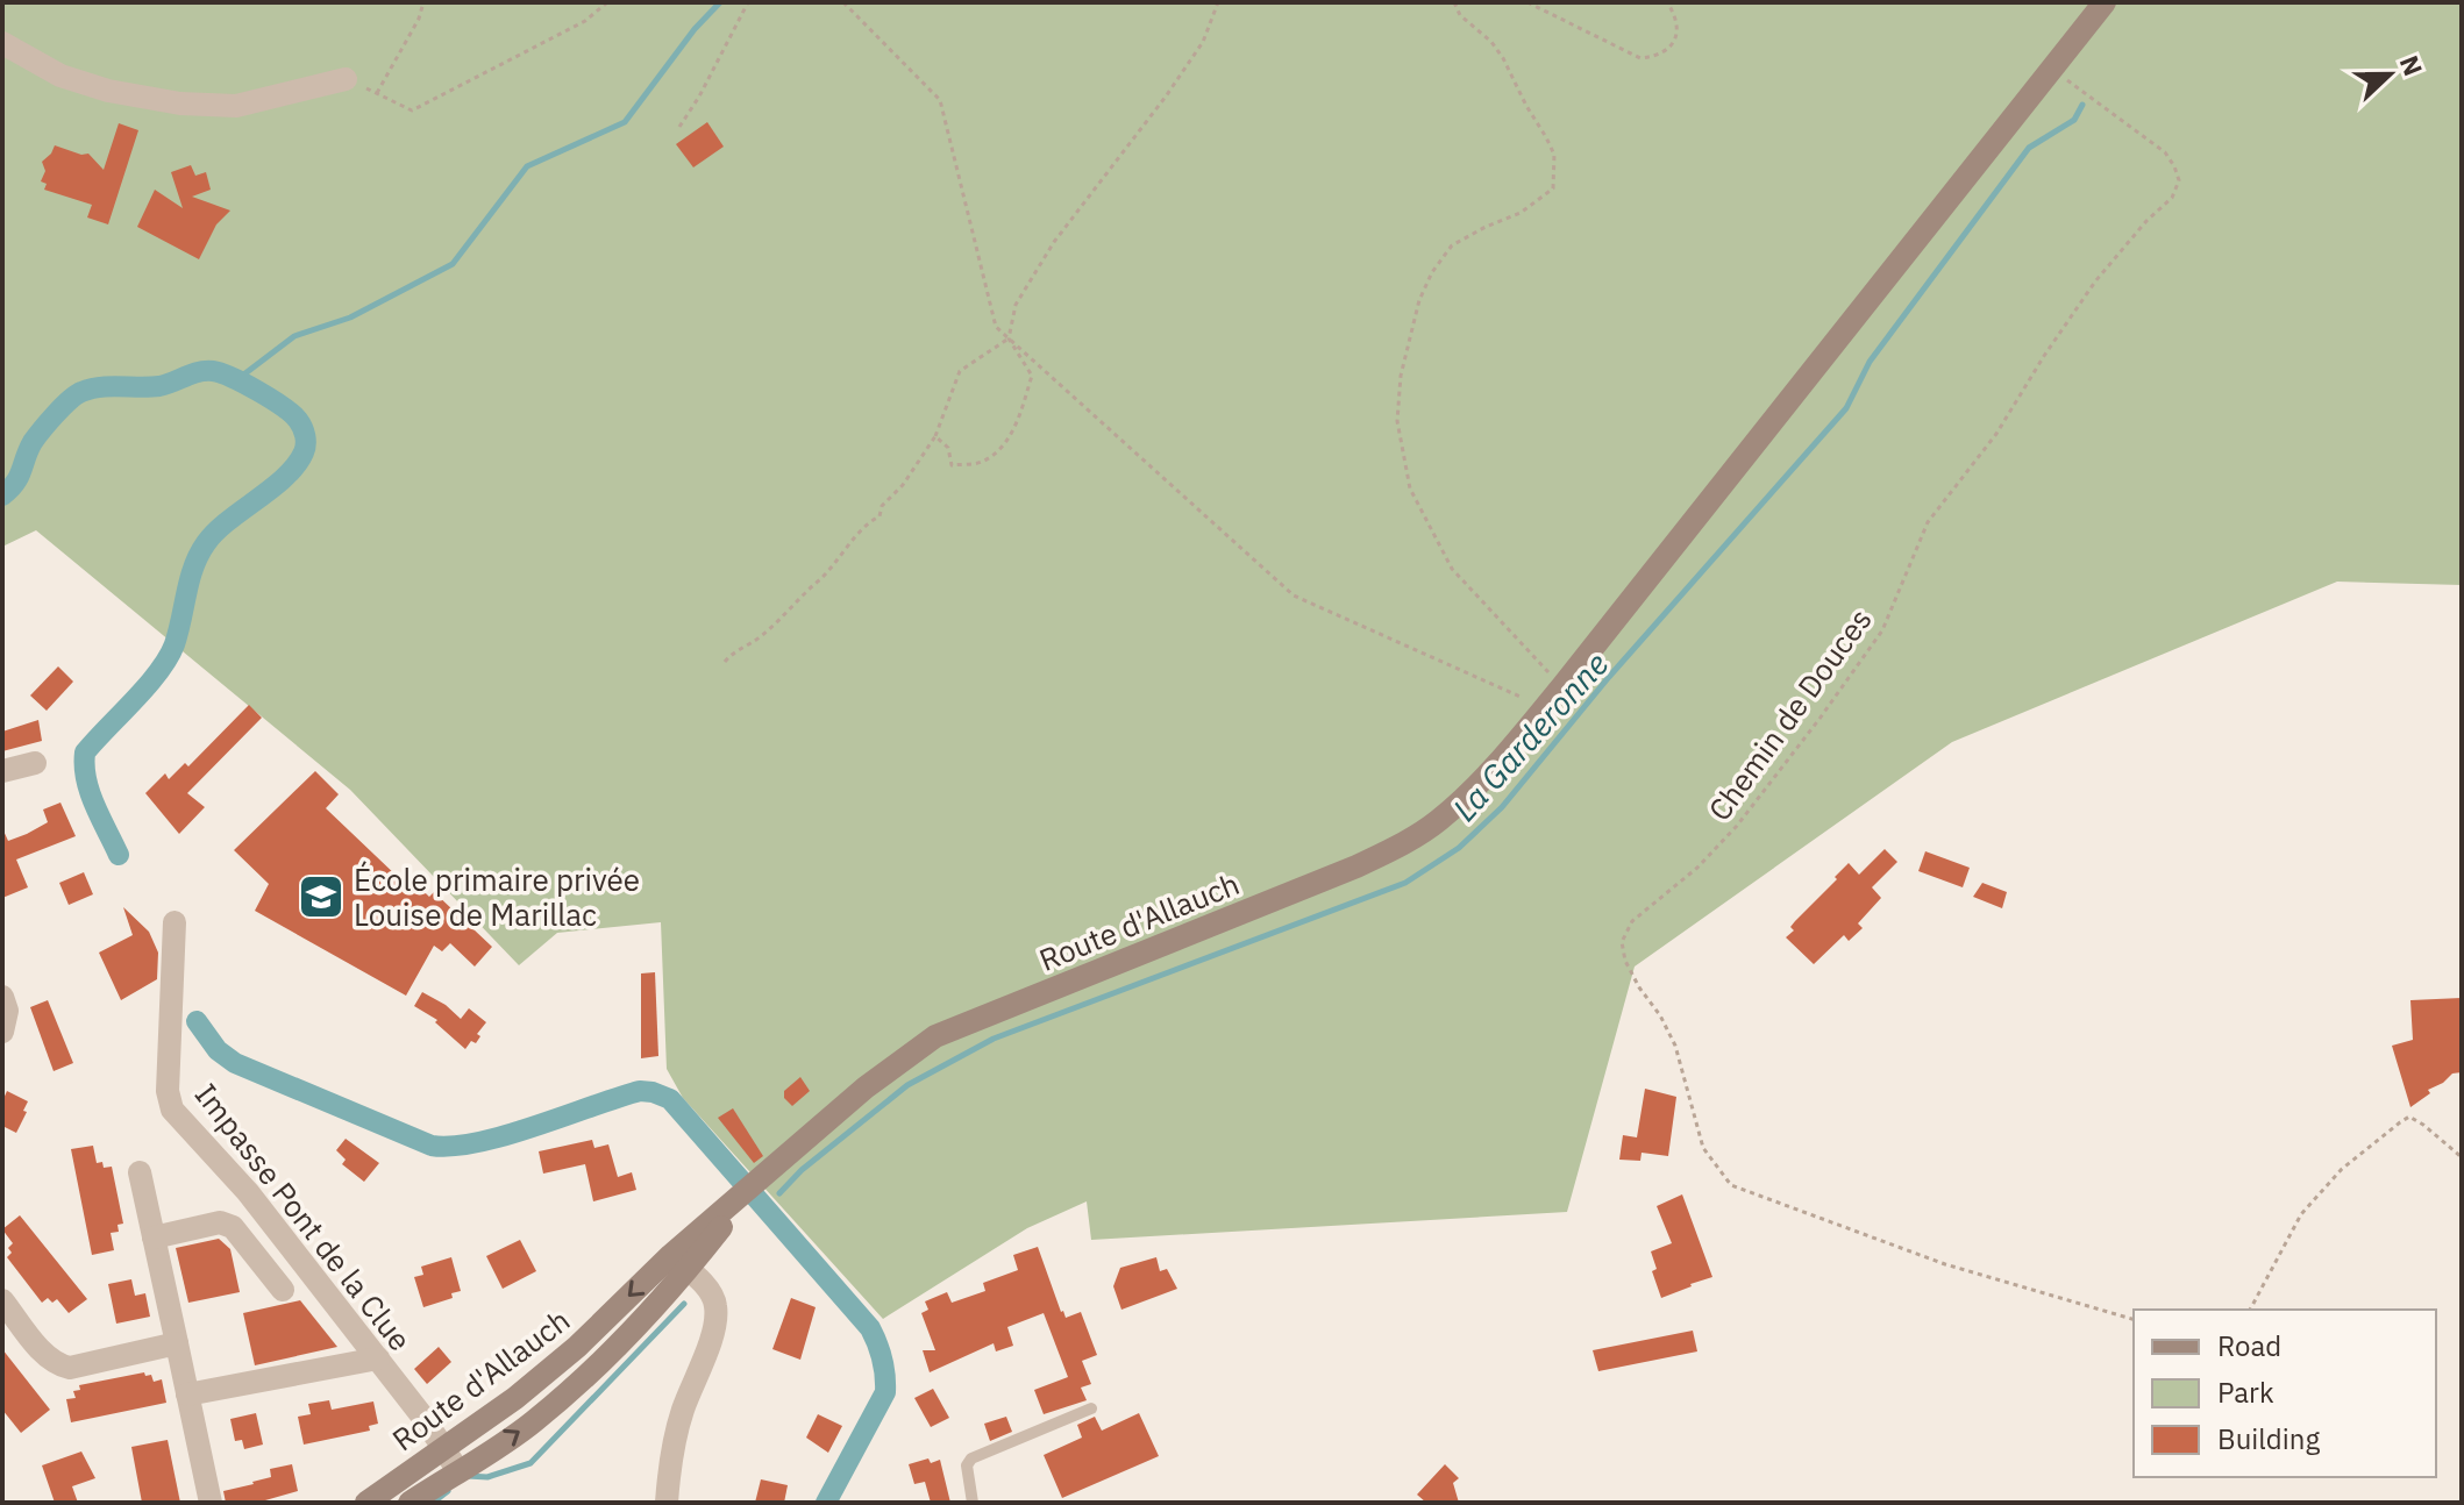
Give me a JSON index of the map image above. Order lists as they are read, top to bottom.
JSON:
{
  "streets": {
    "main road": ["Route d'Allauch"],
    "street": ["Impasse Pont de la Clue"],
    "path": ["Chemin de Douces"]
  },
  "crossings": [
    ["Chemin de Douces", "Route d'Allauch"],
    ["Route d'Allauch", "Impasse Pont de la Clue"]
  ],
  "water": ["La Garderonne"],
  "places": {
    "school or university": ["École primaire privée Louise de Marillac"]
  },
  "legend": ["Road", "Park", "Building"],
  "north": "right"
}
